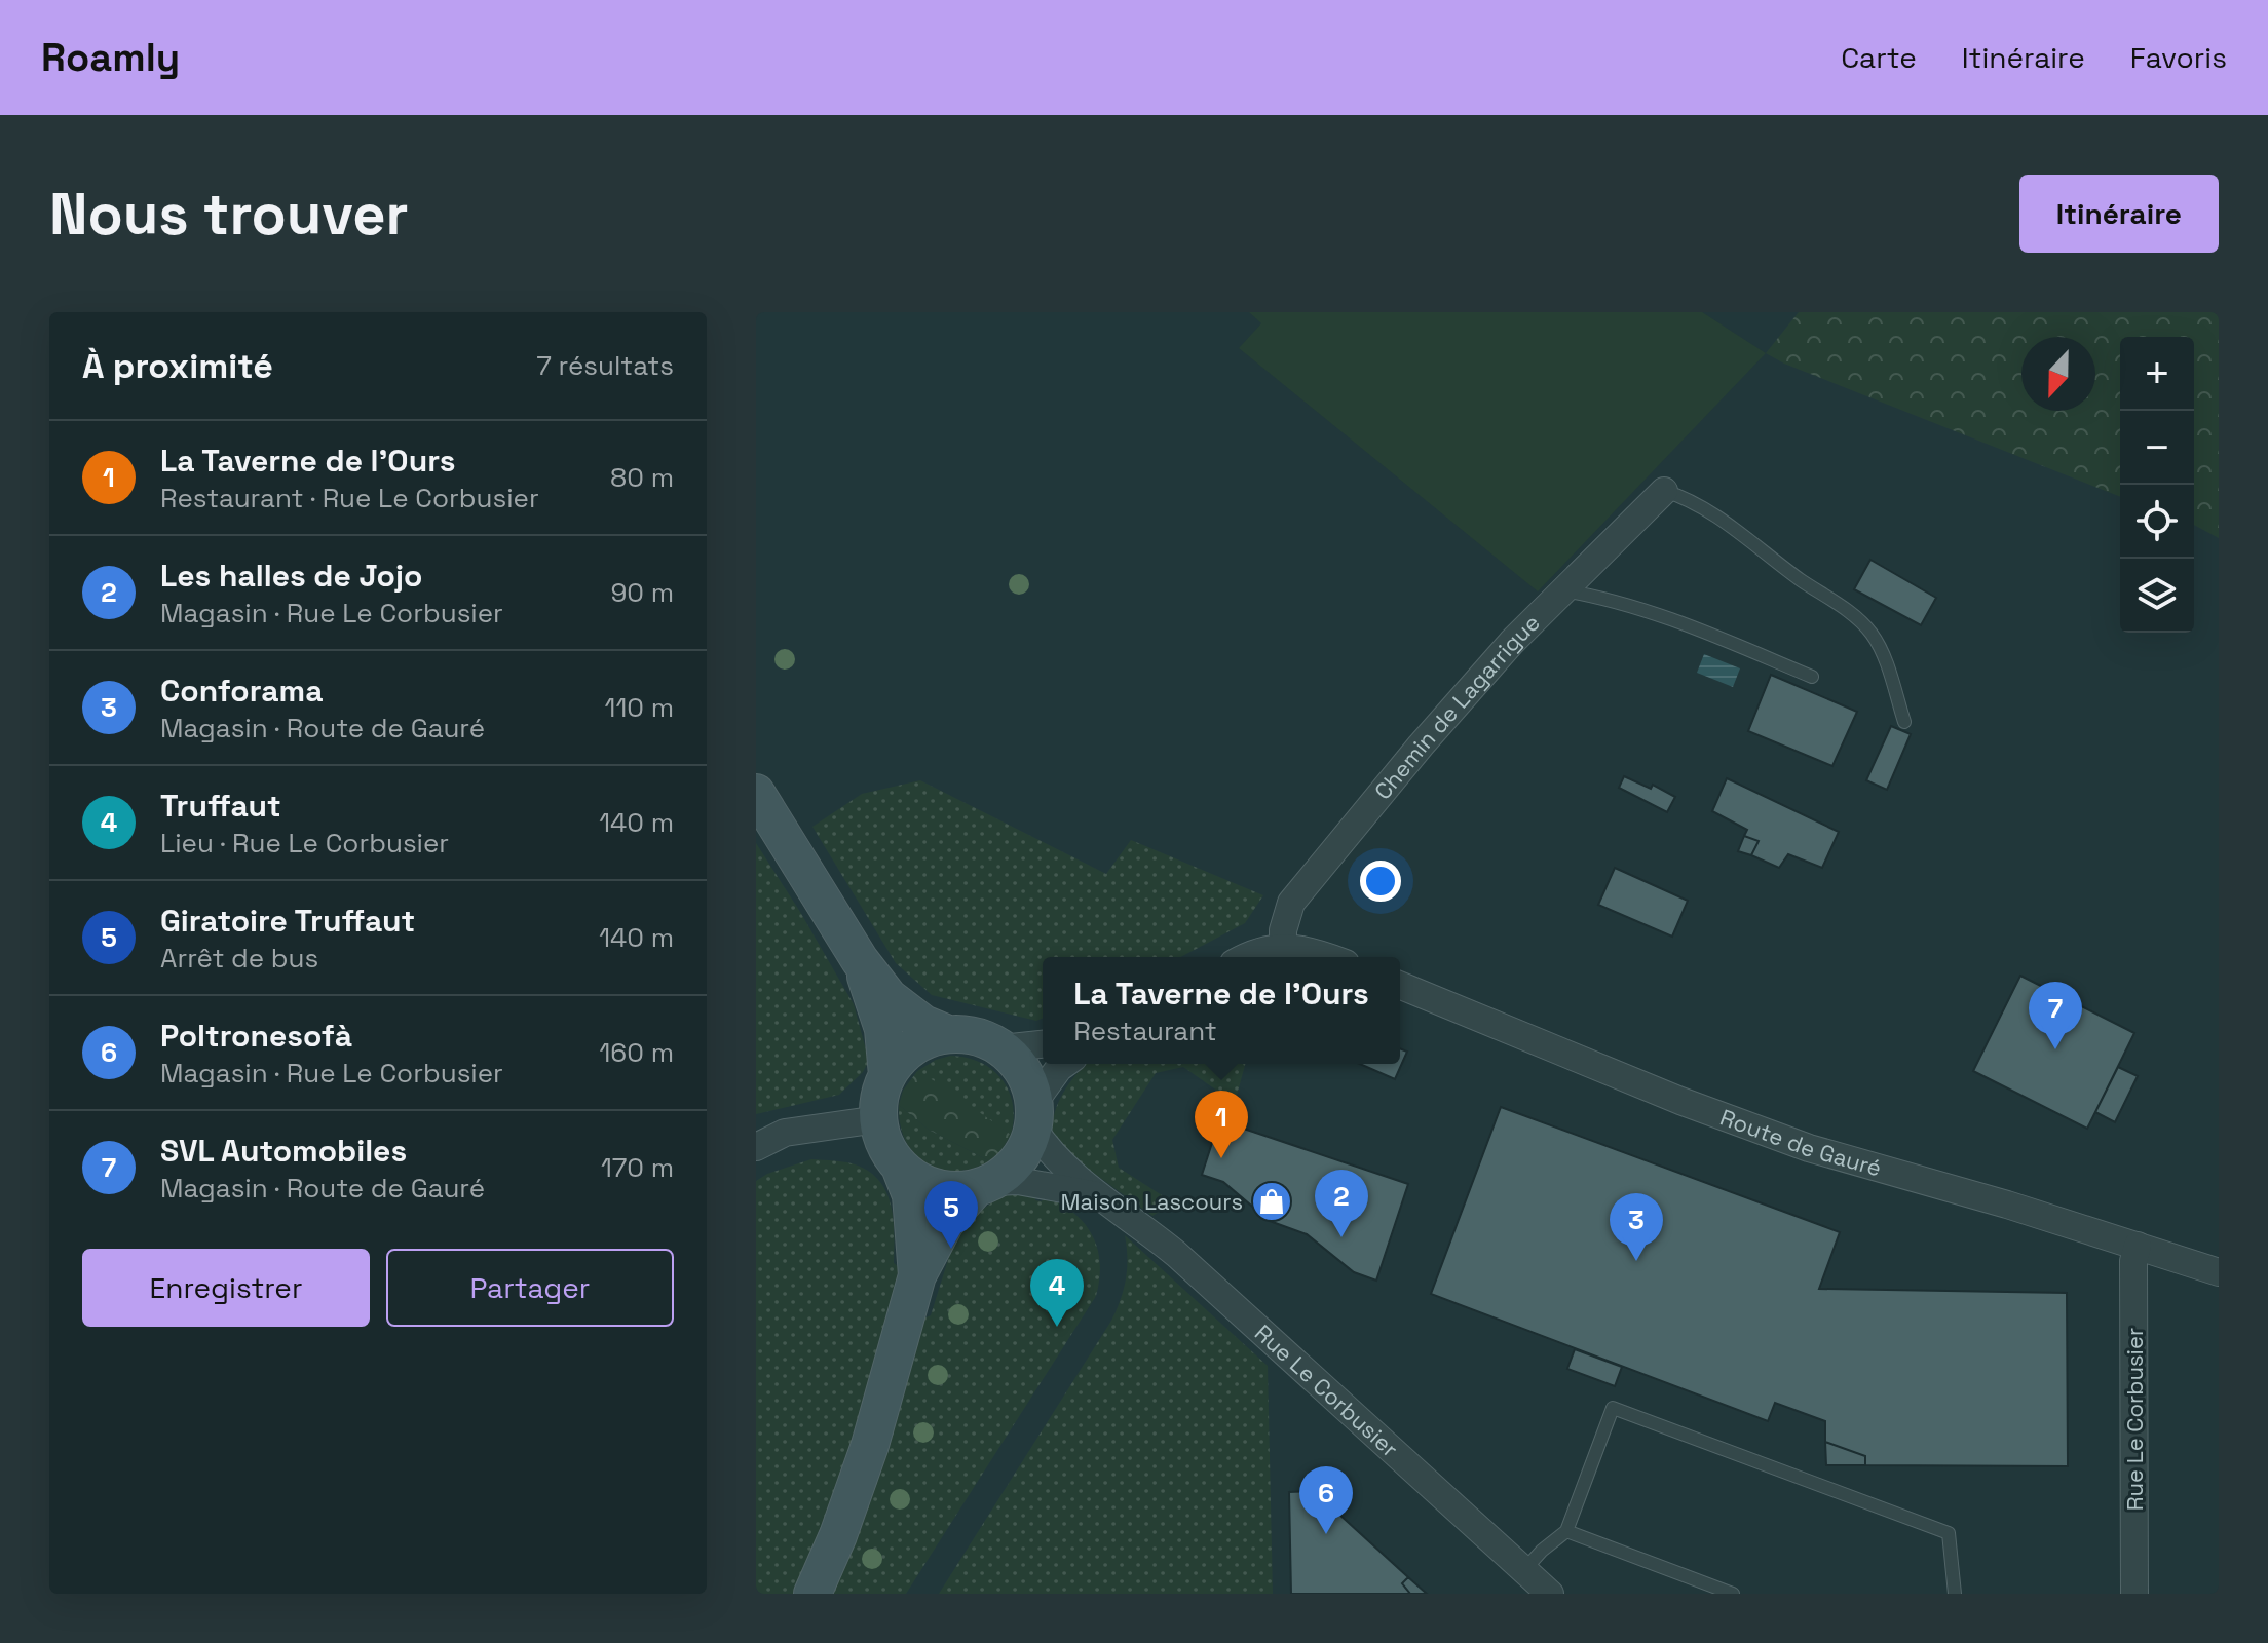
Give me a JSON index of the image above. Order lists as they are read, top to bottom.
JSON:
{
  "streets": {
    "street": ["Chemin de Lagarrigue", "Route de Gauré", "Rue Le Corbusier"]
  },
  "crossings": [
    ["Route de Gauré", "Rue Le Corbusier"]
  ],
  "places": {
    "shop": ["Maison Lascours"]
  },
  "north": "bottom",
  "page": {
    "header": "Roamly",
    "nav": ["Carte", "Itinéraire", "Favoris"],
    "buttons": [
      "Itinéraire",
      ["Enregistrer", "Partager"]
    ],
    "title": "Nous trouver",
    "heading": ["À proximité", "7 résultats"],
    "map_buttons": ["+", "−"],
    "list": [
      {
        "mark": "1",
        "name": "La Taverne de l'Ours",
        "note": "Restaurant · Rue Le Corbusier",
        "value": "80 m"
      },
      {
        "mark": "2",
        "name": "Les halles de Jojo",
        "note": "Magasin · Rue Le Corbusier",
        "value": "90 m"
      },
      {
        "mark": "3",
        "name": "Conforama",
        "note": "Magasin · Route de Gauré",
        "value": "110 m"
      },
      {
        "mark": "4",
        "name": "Truffaut",
        "note": "Lieu · Rue Le Corbusier",
        "value": "140 m"
      },
      {
        "mark": "5",
        "name": "Giratoire Truffaut",
        "note": "Arrêt de bus",
        "value": "140 m"
      },
      {
        "mark": "6",
        "name": "Poltronesofà",
        "note": "Magasin · Rue Le Corbusier",
        "value": "160 m"
      },
      {
        "mark": "7",
        "name": "SVL Automobiles",
        "note": "Magasin · Route de Gauré",
        "value": "170 m"
      }
    ],
    "popup": ["La Taverne de l'Ours", "Restaurant"],
    "pins": [
      "7",
      "1",
      "2",
      "5",
      "3",
      "4",
      "6"
    ]
  }
}
